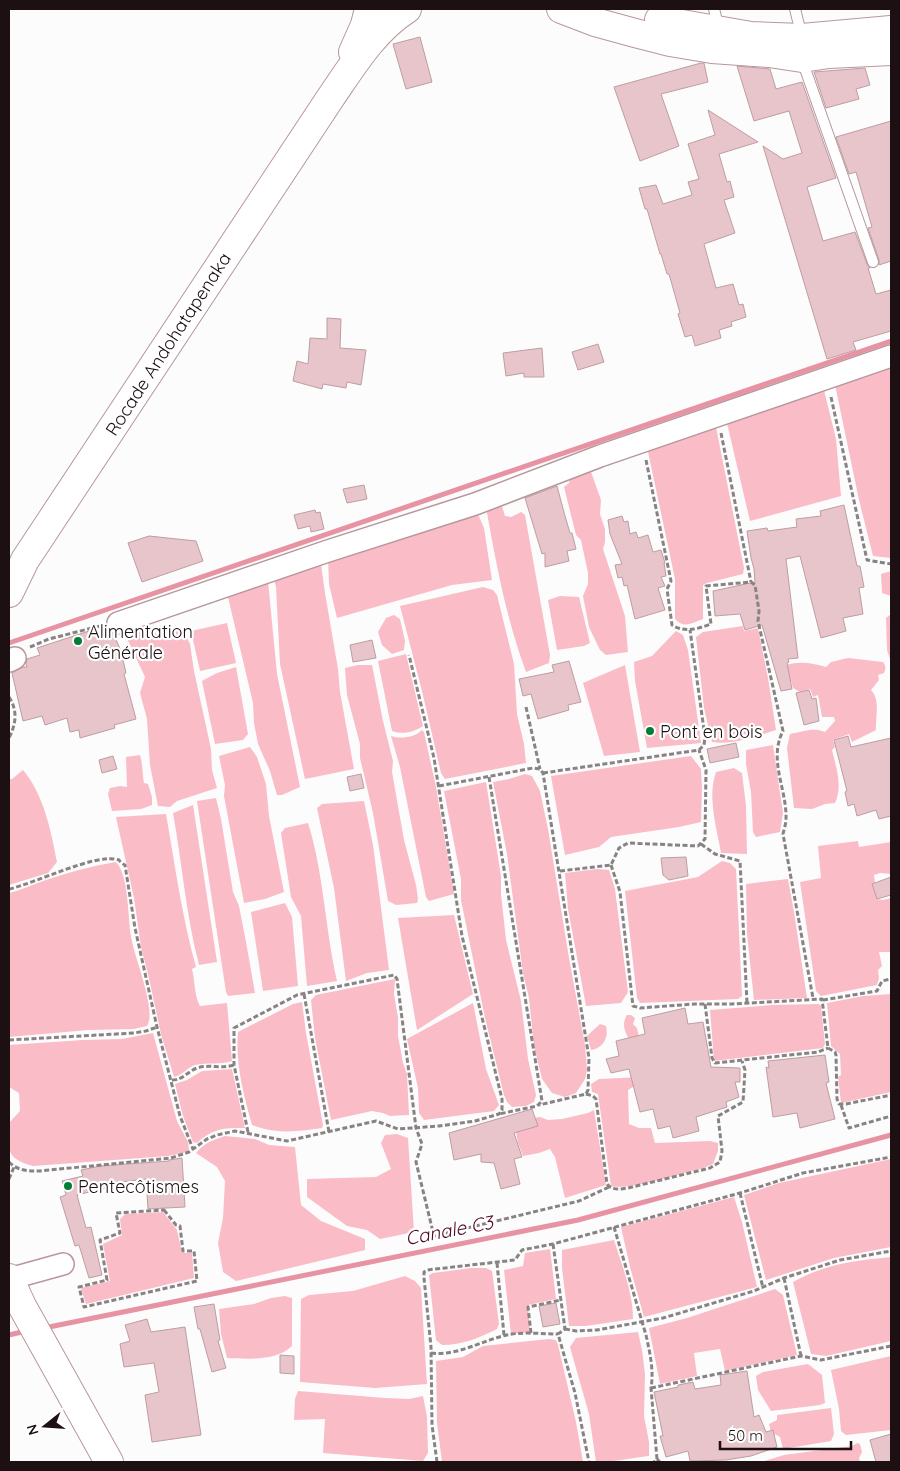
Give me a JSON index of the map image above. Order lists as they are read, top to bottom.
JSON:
{
  "streets": {
    "main road": ["Rocade Andohatapenaka"]
  },
  "water": ["Canale C3"],
  "places": ["Alimentation Générale", "Pont en bois", "Pentecôtismes"],
  "scale_bar": "50 m",
  "north": "left"
}
